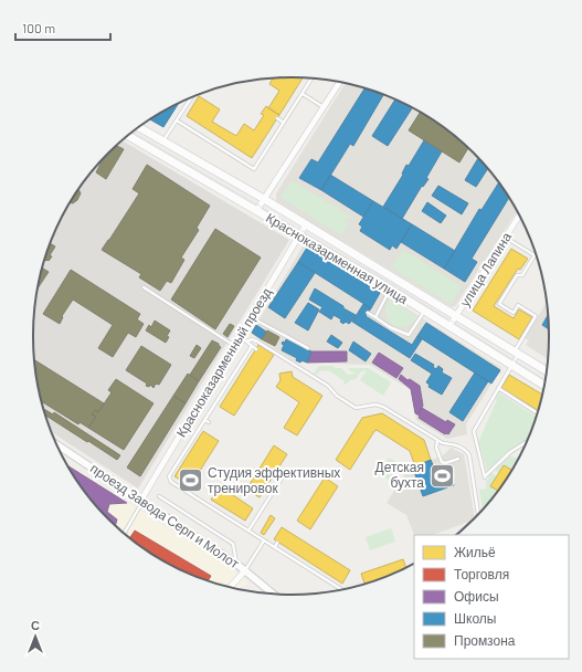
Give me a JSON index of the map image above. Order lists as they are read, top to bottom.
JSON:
{
  "streets": {
    "main road": ["Красноказарменная улица"],
    "street": ["улица Лапина", "Красноказарменный проезд", "проезд Завода Серп и Молот"]
  },
  "crossings": [
    ["Красноказарменная улица", "улица Лапина"],
    ["Красноказарменная улица", "Красноказарменный проезд"],
    ["Красноказарменный проезд", "проезд Завода Серп и Молот"]
  ],
  "places": {
    "sports": ["Детская бухта", "Студия эффективных тренировок"]
  },
  "legend": [
    "Жильё",
    "Торговля",
    "Офисы",
    "Школы",
    "Промзона"
  ],
  "scale_bar": "100 m",
  "north": "top"
}
